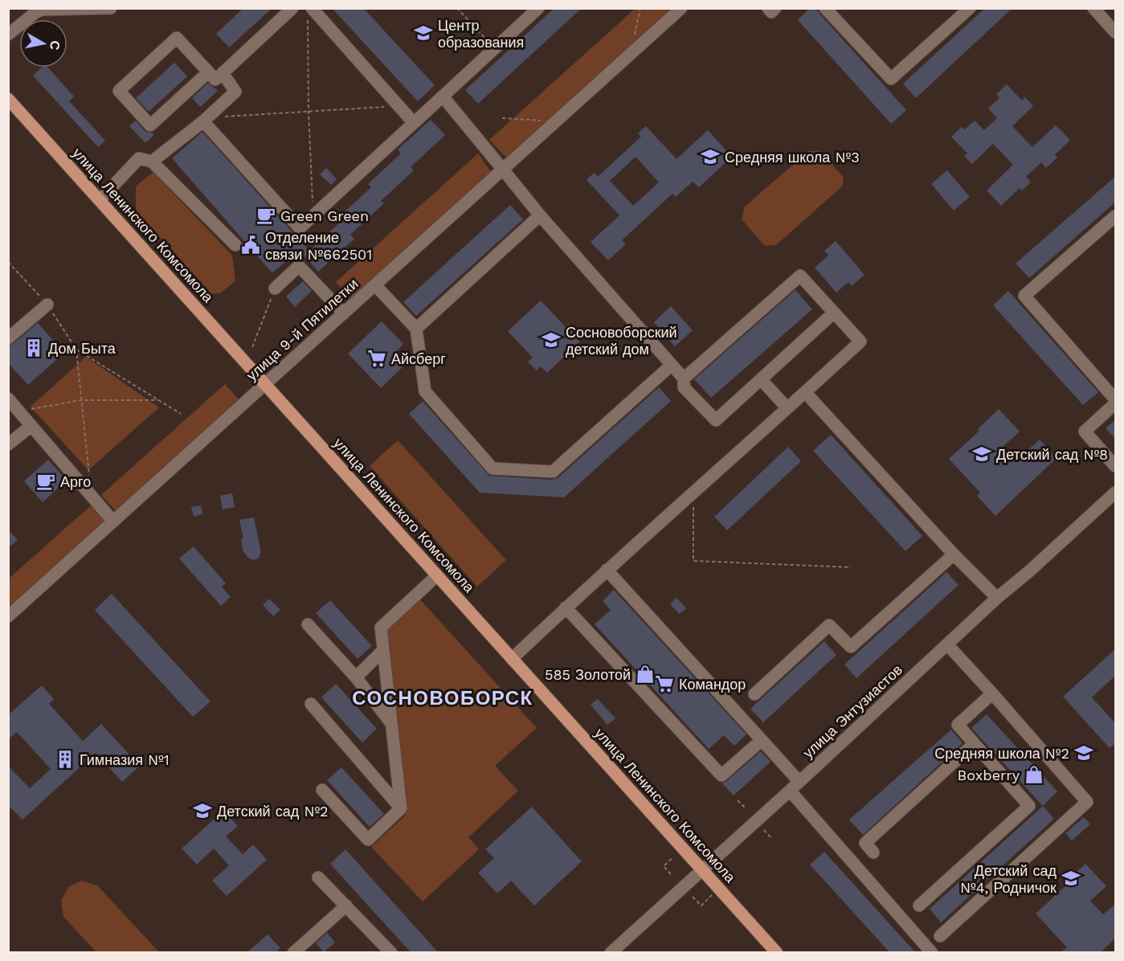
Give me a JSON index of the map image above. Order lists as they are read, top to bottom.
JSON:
{
  "streets": {
    "main road": ["улица Ленинского Комсомола"],
    "street": ["улица 9-й Пятилетки", "улица Энтузиастов"]
  },
  "crossings": [
    ["улица Ленинского Комсомола", "улица 9-й Пятилетки"],
    ["улица Ленинского Комсомола", "улица Энтузиастов"]
  ],
  "districts": ["СОСНОВОБОРСК"],
  "places": {
    "school or university": [
      "Центр образования",
      "Средняя школа №3",
      "Сосновоборский детский дом",
      "Детский сад №8",
      "Средняя школа №2",
      "Детский сад №2",
      "Детский сад №4, Родничок"
    ],
    "cafe": ["Green Green", "Арго"],
    "public building": ["Отделение связи №662501"],
    "building": ["Дом Быта", "Гимназия №1"],
    "supermarket": ["Айсберг", "Командор"],
    "shop": ["585 Золотой", "Boxberry"]
  },
  "north": "right"
}
